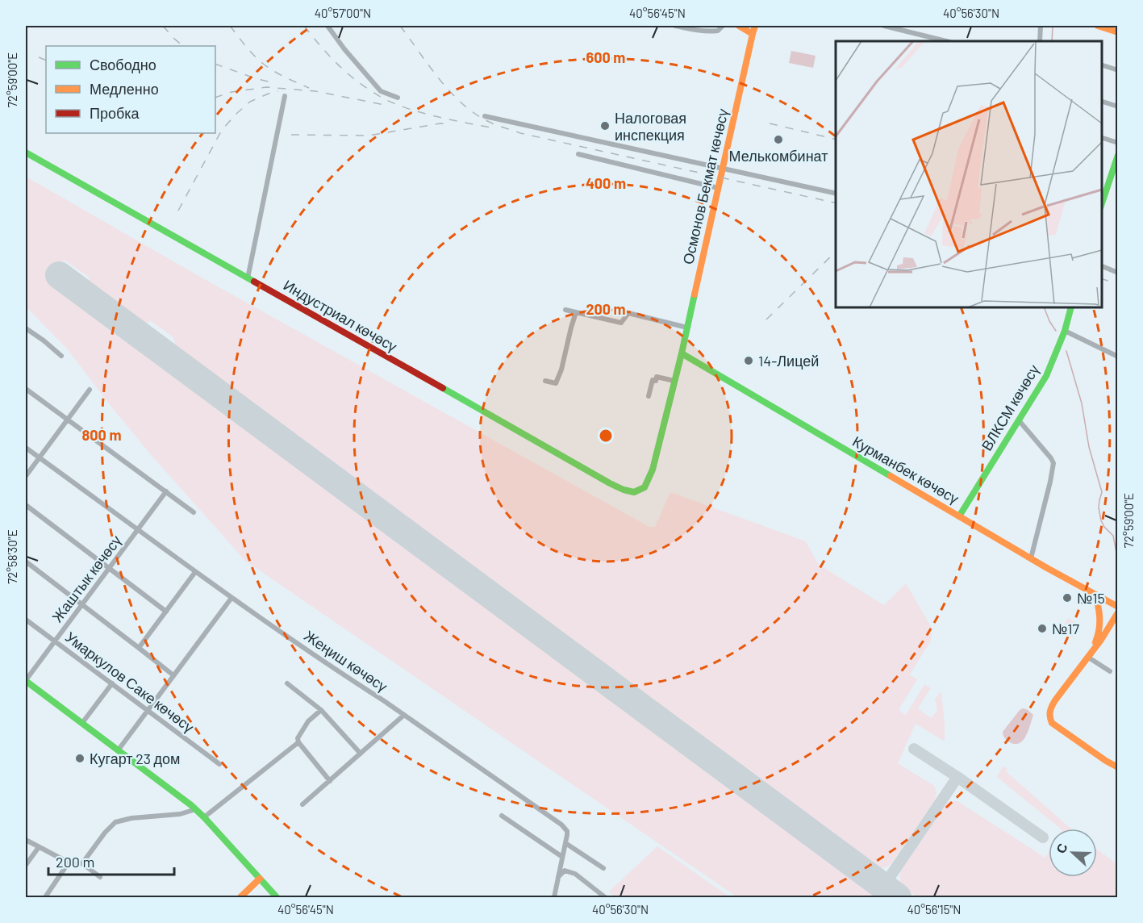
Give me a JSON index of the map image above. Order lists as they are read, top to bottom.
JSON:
{
  "streets": {
    "main road": [
      "Осмонов Бекмат көчөсү",
      "Индустриал көчөсү",
      "ВЛКСМ көчөсү",
      "Курманбек көчөсү"
    ],
    "street": ["Жаштык көчөсү", "Жеңиш көчөсү", "Умаркулов Саке көчөсү"]
  },
  "crossings": [
    ["Осмонов Бекмат көчөсү", "Индустриал көчөсү"],
    ["Осмонов Бекмат көчөсү", "Курманбек көчөсү"],
    ["ВЛКСМ көчөсү", "Курманбек көчөсү"],
    ["Жаштык көчөсү", "Жеңиш көчөсү"],
    ["Жаштык көчөсү", "Умаркулов Саке көчөсү"]
  ],
  "places": [
    "Налоговая инспекция",
    "Мелькомбинат",
    "14-Лицей",
    "№15",
    "№17",
    "Кугарт 23 дом"
  ],
  "legend": ["Свободно", "Медленно", "Пробка"],
  "scale_bar": "200 m",
  "north": "left",
  "coordinates": [
    "40°57'00\"N",
    "40°56'45\"N",
    "40°56'30\"N",
    "72°59'00\"E",
    "72°58'30\"E",
    "40°56'15\"N"
  ],
  "rings": [
    "600 m",
    "400 m",
    "200 m",
    "800 m"
  ]
}
